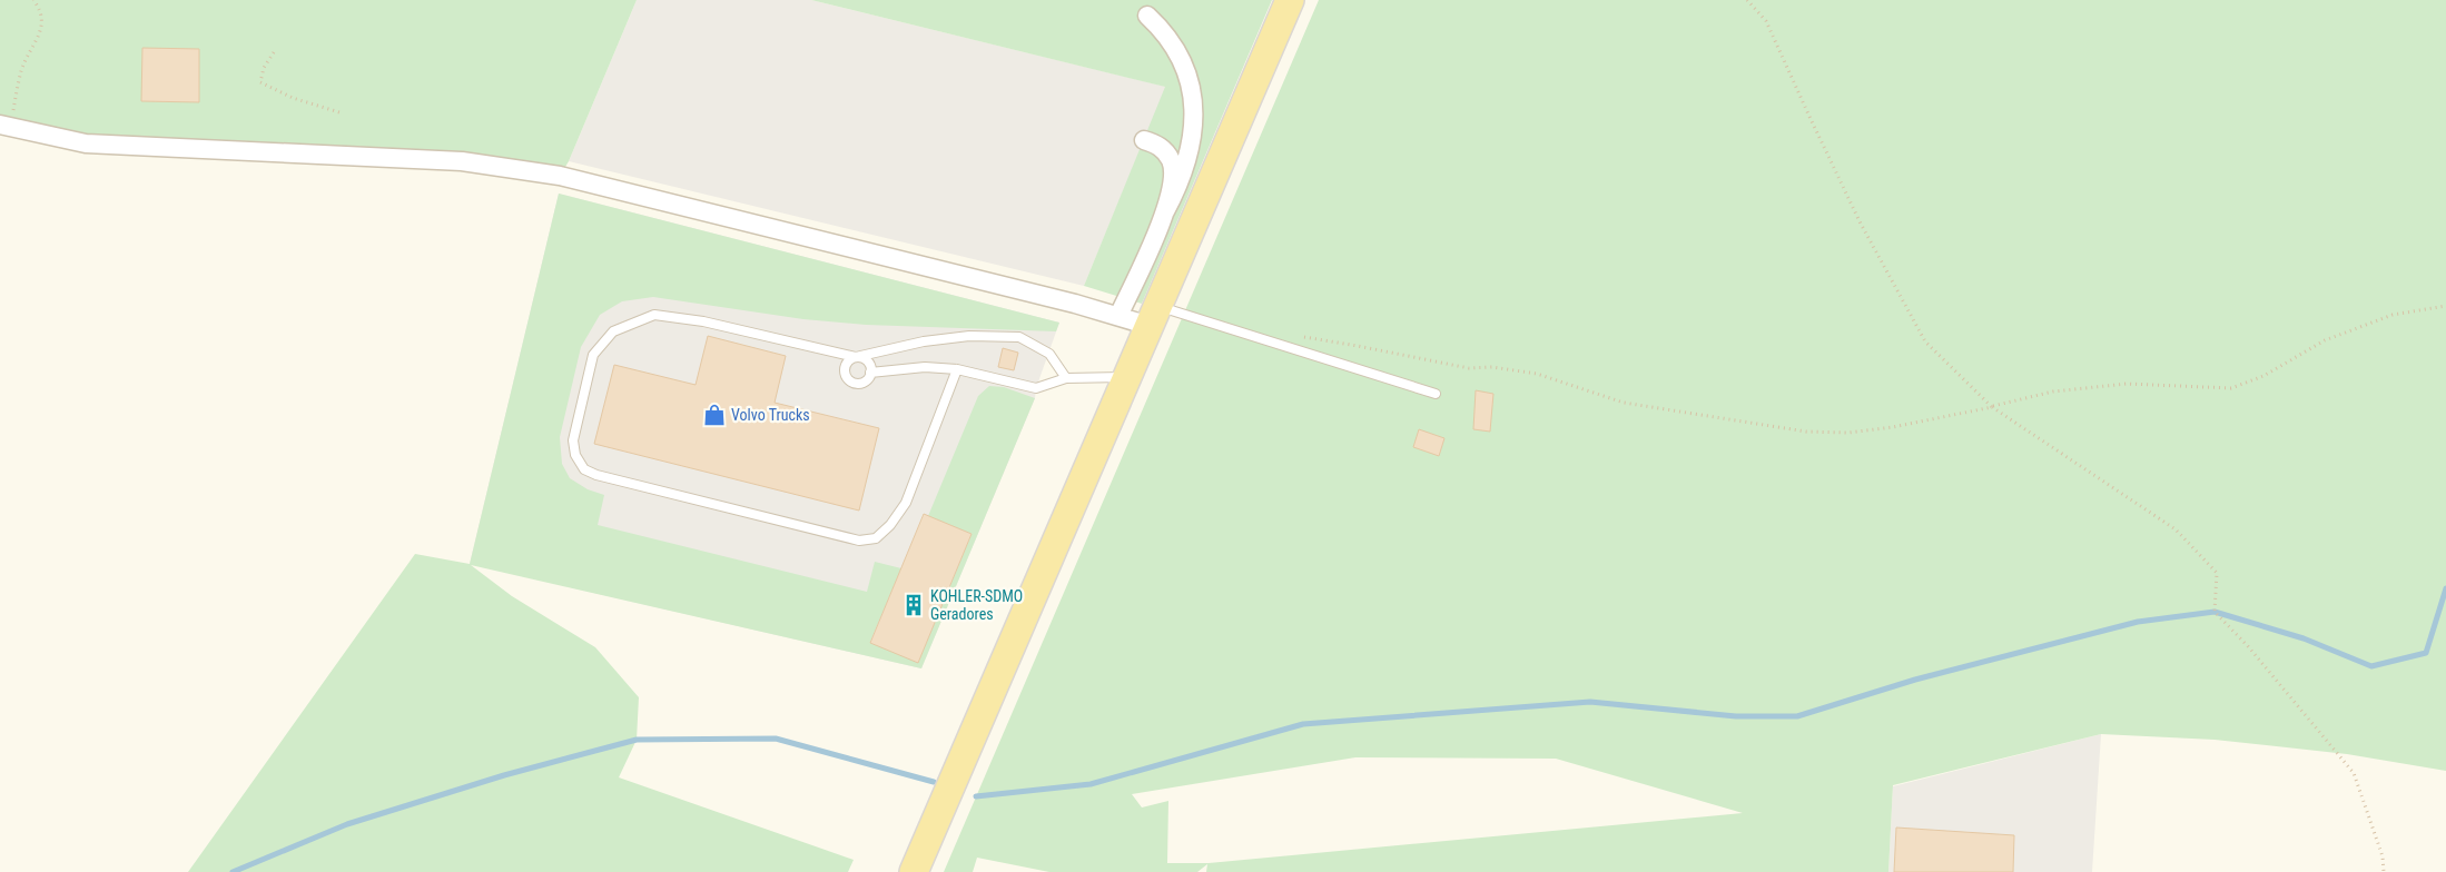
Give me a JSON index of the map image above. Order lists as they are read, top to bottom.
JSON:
{
  "places": {
    "shop": ["Volvo Trucks"],
    "building": ["KOHLER-SDMO Geradores"]
  }
}
